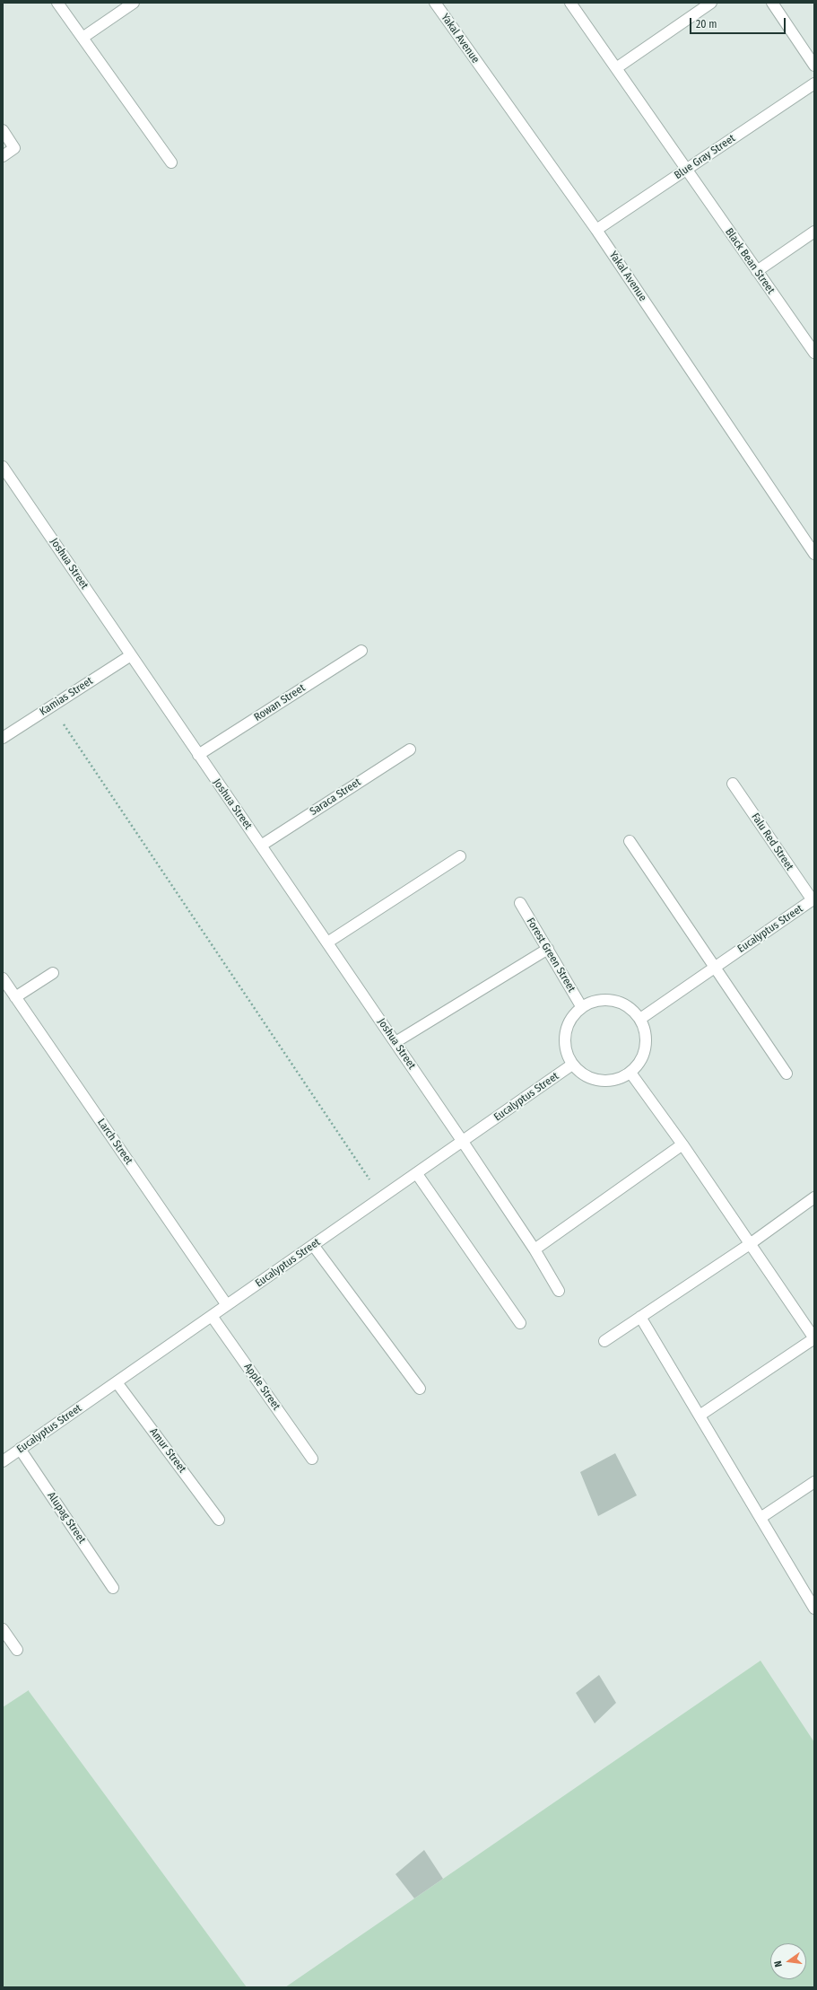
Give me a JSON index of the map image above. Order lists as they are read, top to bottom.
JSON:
{
  "streets": {
    "street": [
      "Yakal Avenue",
      "Blue Gray Street",
      "Black Bean Street",
      "Joshua Street",
      "Kamias Street",
      "Rowan Street",
      "Saraca Street",
      "Falu Red Street",
      "Eucalyptus Street",
      "Forest Green Street",
      "Larch Street",
      "Apple Street",
      "Amur Street",
      "Alupag Street"
    ]
  },
  "crossings": [
    ["Yakal Avenue", "Blue Gray Street"],
    ["Blue Gray Street", "Black Bean Street"],
    ["Joshua Street", "Kamias Street"],
    ["Joshua Street", "Rowan Street"],
    ["Joshua Street", "Saraca Street"],
    ["Joshua Street", "Eucalyptus Street"],
    ["Falu Red Street", "Eucalyptus Street"],
    ["Eucalyptus Street", "Forest Green Street"],
    ["Eucalyptus Street", "Larch Street"],
    ["Eucalyptus Street", "Apple Street"],
    ["Eucalyptus Street", "Amur Street"],
    ["Eucalyptus Street", "Alupag Street"]
  ],
  "scale_bar": "20 m",
  "north": "left"
}
